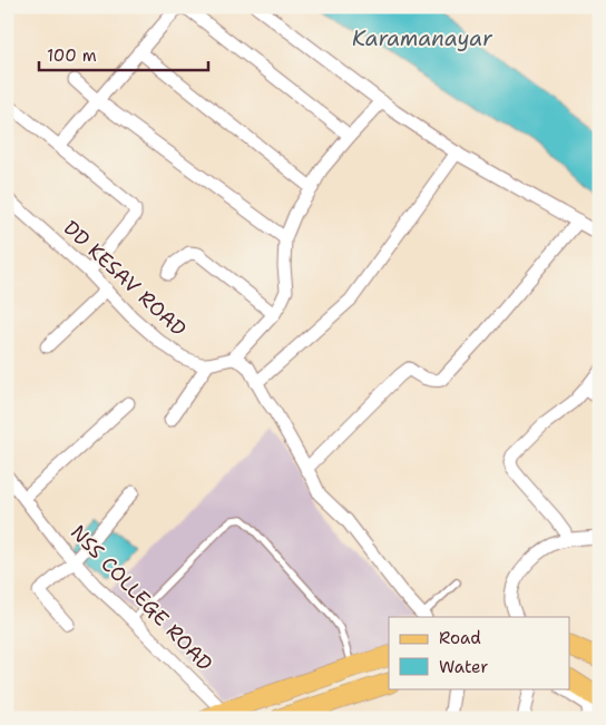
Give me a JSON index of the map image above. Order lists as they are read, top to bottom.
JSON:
{
  "streets": {
    "street": ["DD KESAV ROAD", "NSS COLLEGE ROAD"]
  },
  "water": ["Karamanayar"],
  "legend": ["Road", "Water"],
  "scale_bar": "100 m"
}
